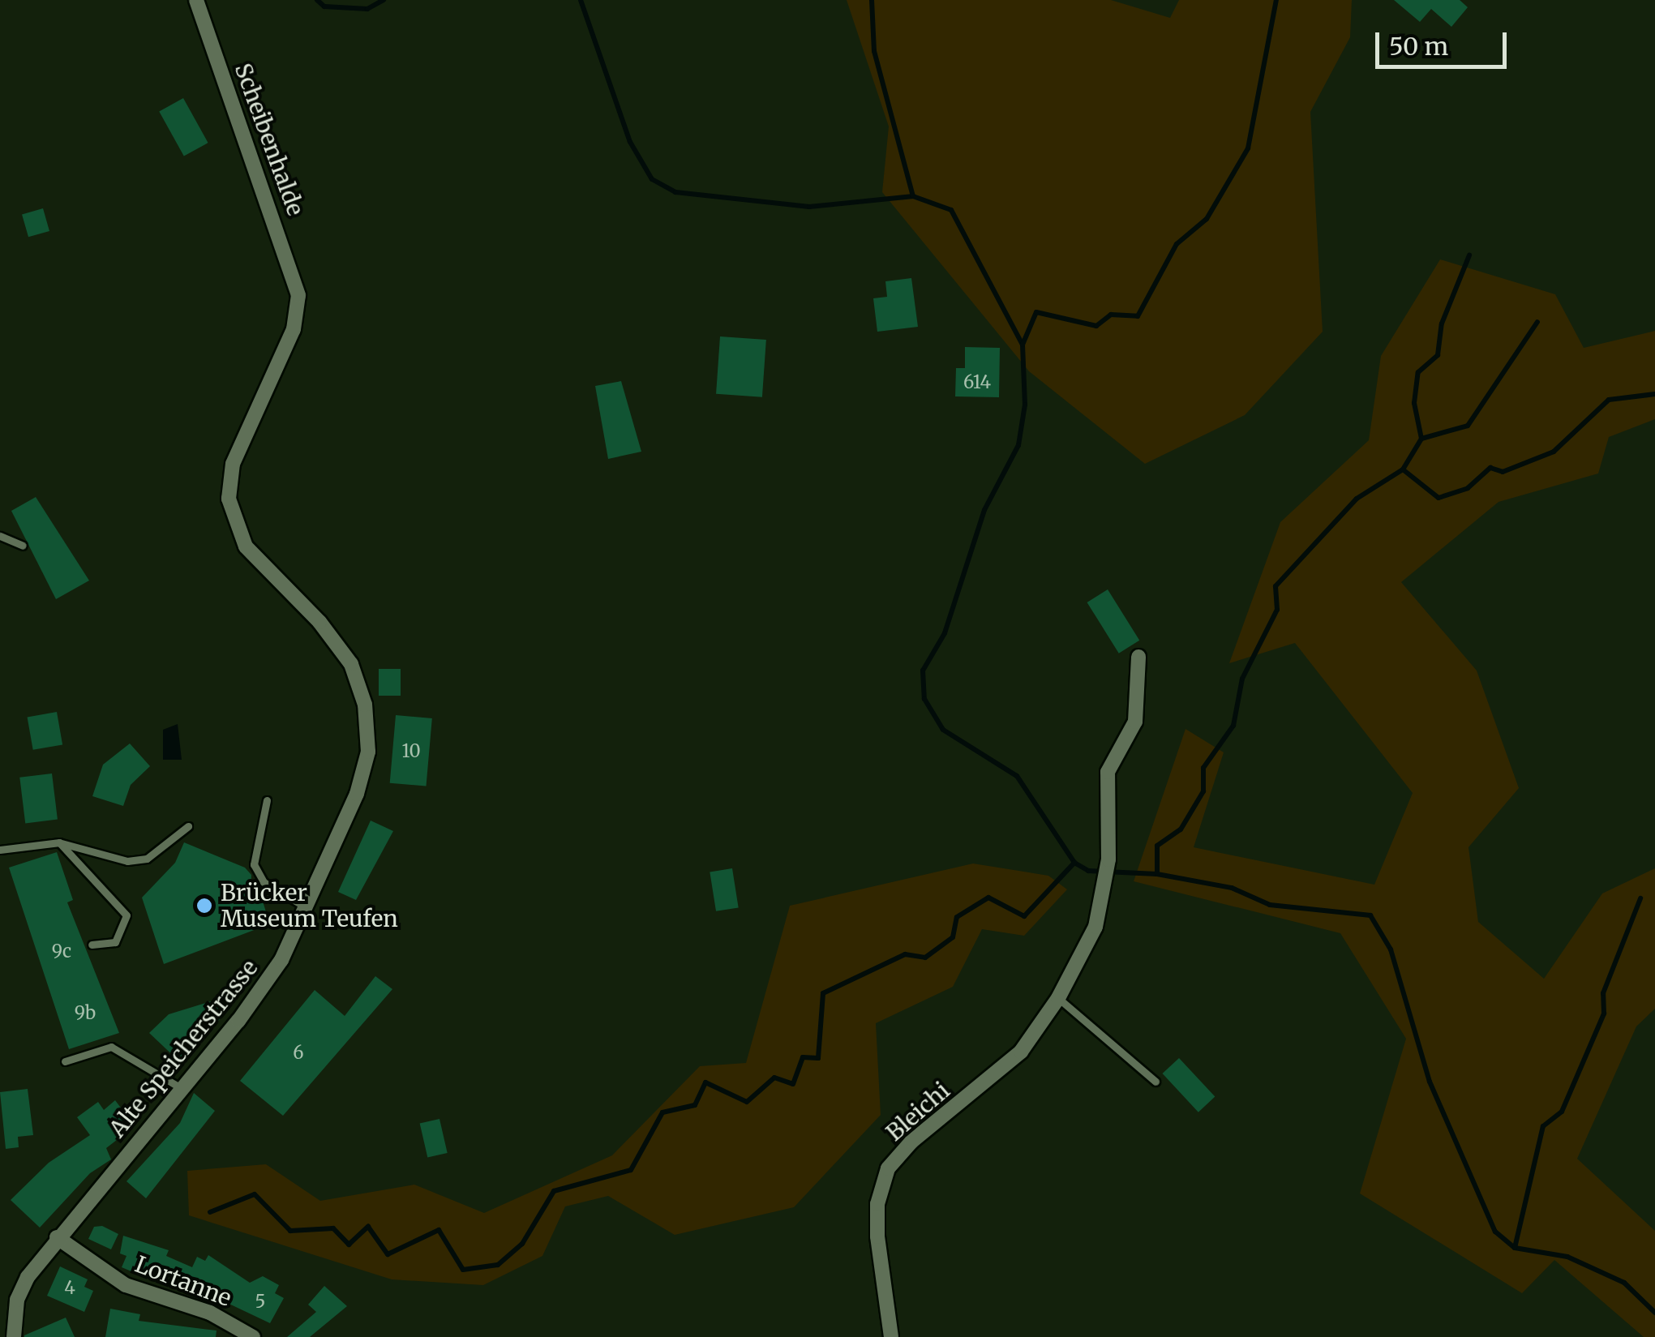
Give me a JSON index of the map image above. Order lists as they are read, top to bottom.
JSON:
{
  "streets": {
    "street": [
      "Scheibenhalde",
      "Alte Speicherstrasse",
      "Bleichi",
      "Lortanne"
    ]
  },
  "crossings": [
    ["Scheibenhalde", "Alte Speicherstrasse"],
    ["Alte Speicherstrasse", "Lortanne"]
  ],
  "places": ["Brücker Museum Teufen"],
  "house_numbers": [
    "614",
    "10",
    "9c",
    "9b",
    "6",
    "4",
    "5"
  ],
  "scale_bar": "50 m"
}
